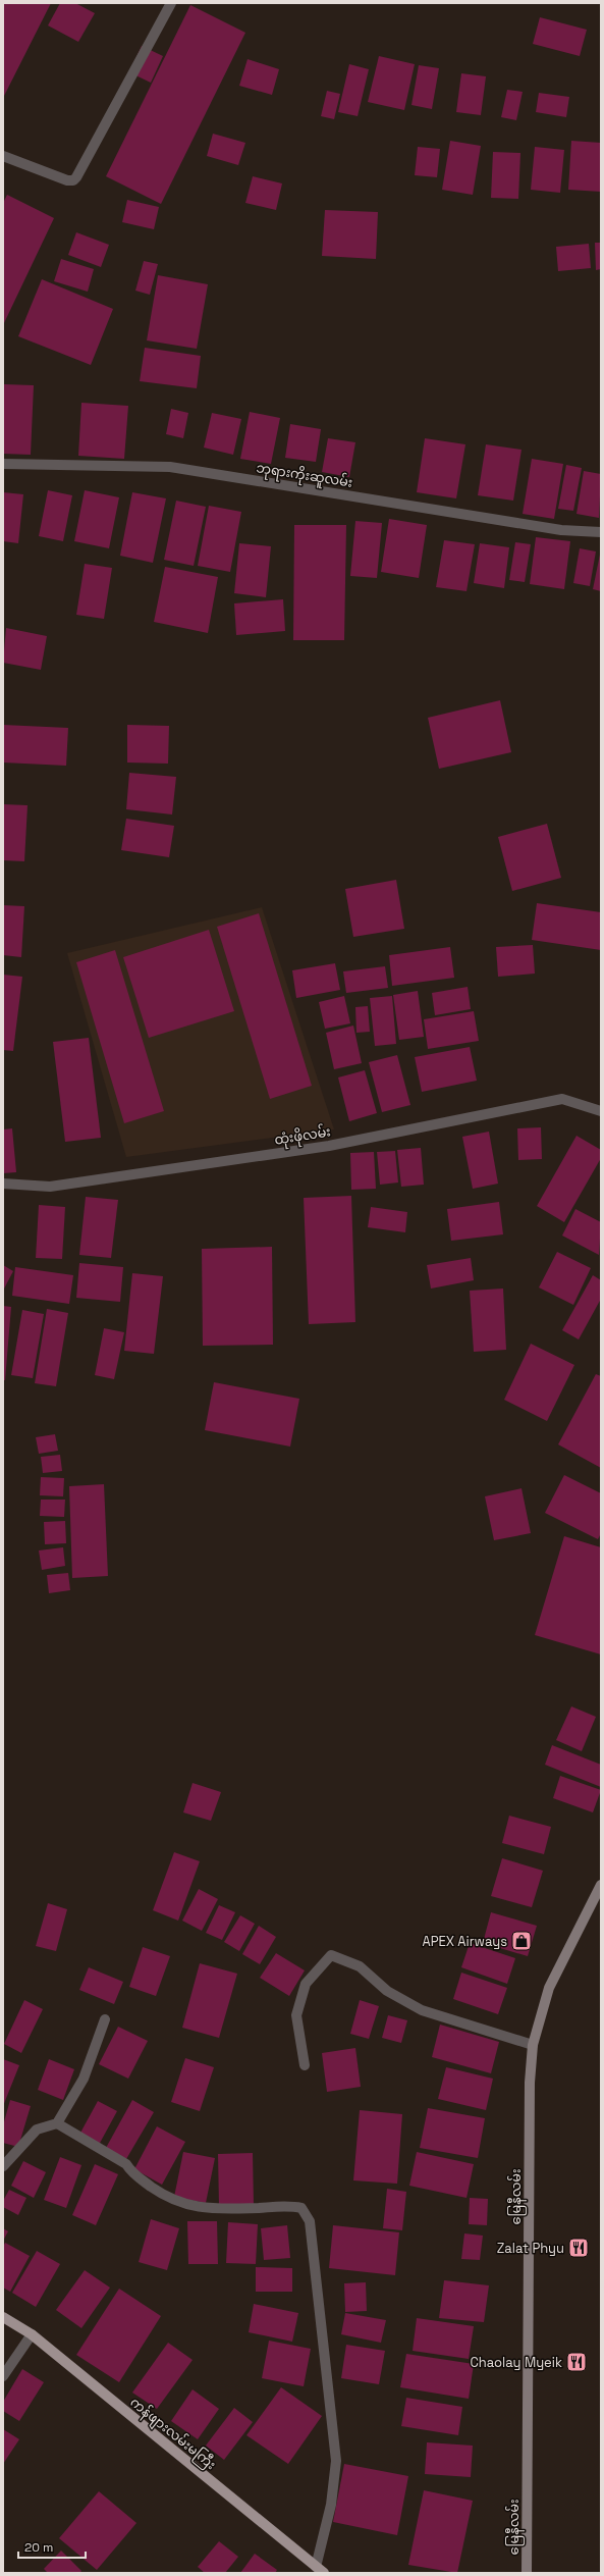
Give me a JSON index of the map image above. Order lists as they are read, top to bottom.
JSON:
{
  "streets": {
    "main road": ["မြေနီလမ်း", "ကန်ဖျားလမ်းမကြီး"],
    "street": ["ဘုရားကိုးဆူလမ်း", "ထုံးဖိုလမ်း"]
  },
  "places": {
    "shop": ["APEX Airways"],
    "restaurant": ["Zalat Phyu", "Chaolay Myeik"]
  },
  "scale_bar": "20 m"
}
